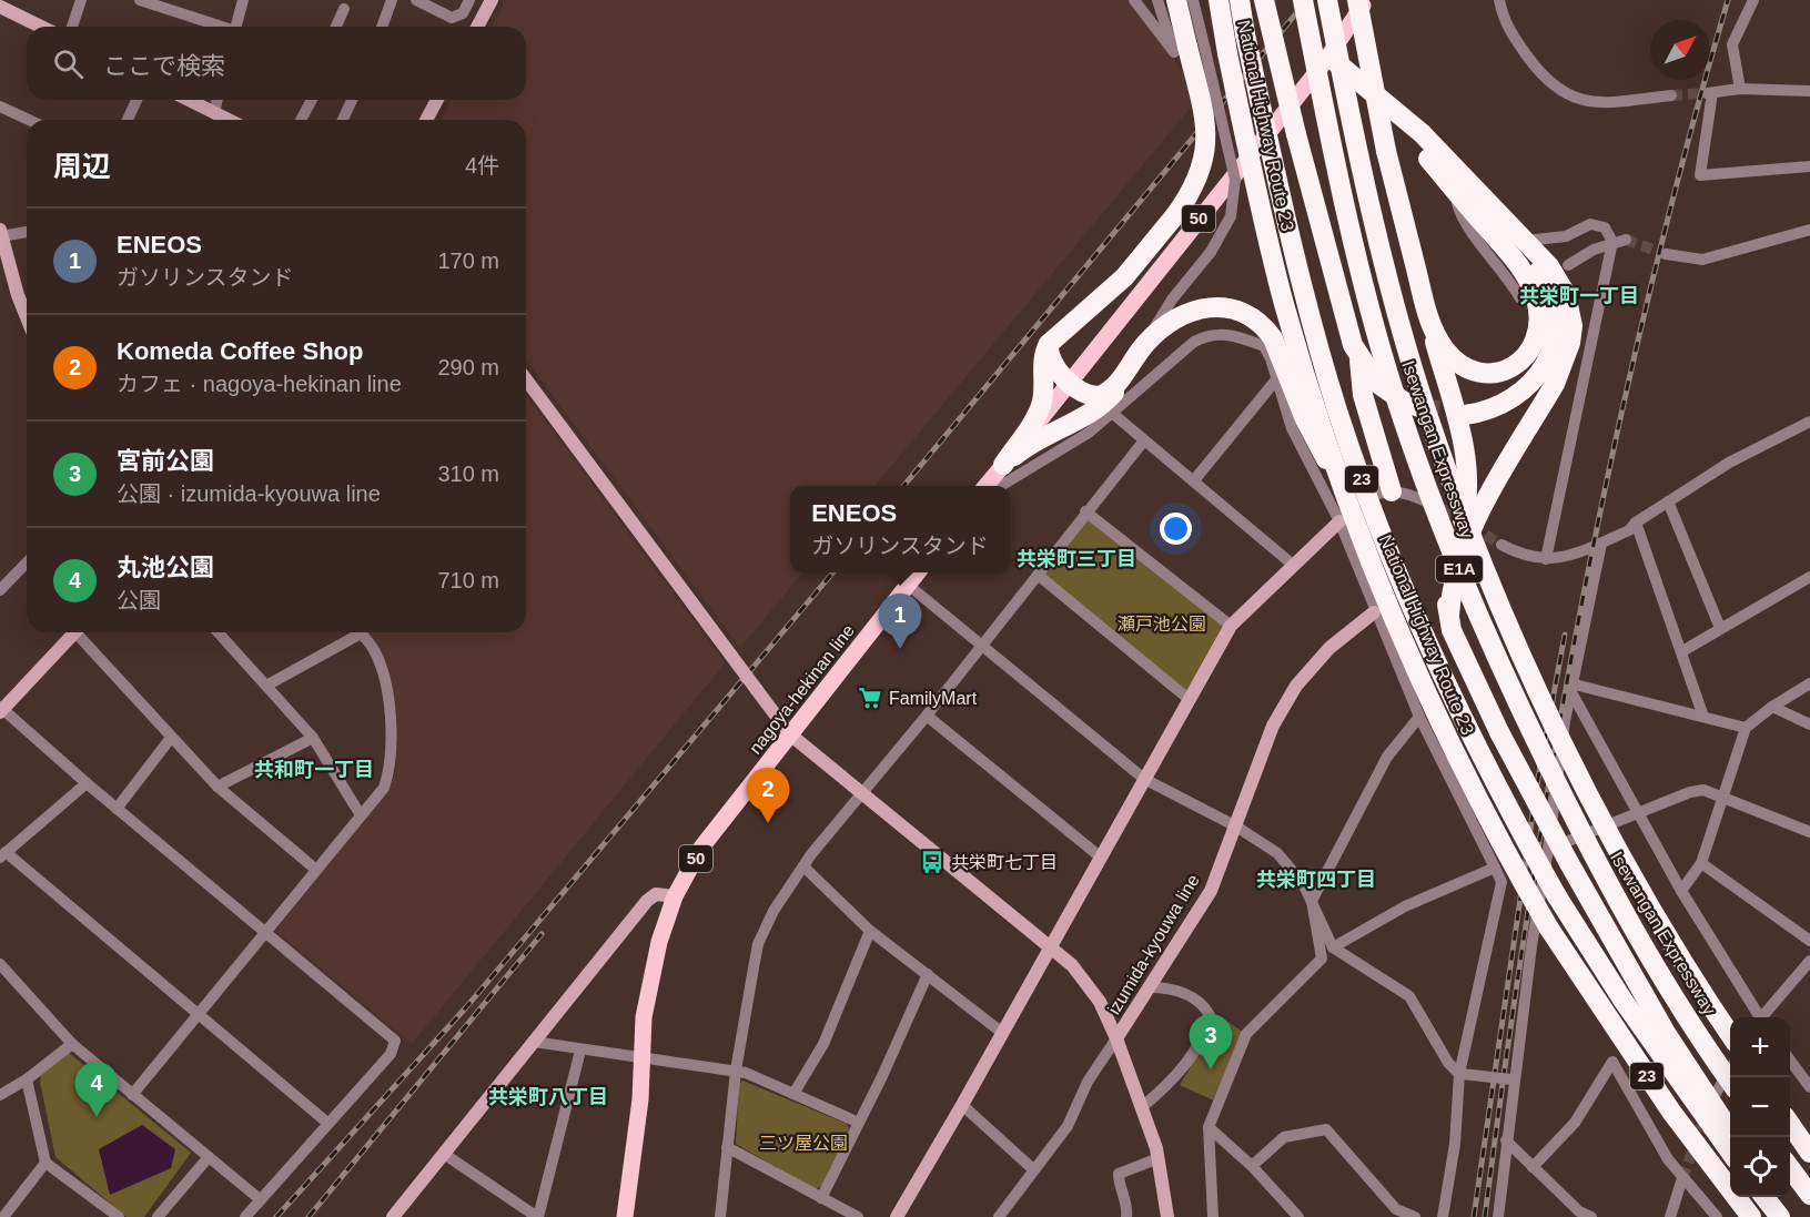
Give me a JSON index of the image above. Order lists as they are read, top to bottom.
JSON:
{
  "streets": {
    "highway": [
      "National Highway Route 23",
      "Isewangan Expressway",
      "23",
      "E1A"
    ],
    "main road": ["50", "nagoya-hekinan line"],
    "street": ["izumida-kyouwa line"]
  },
  "districts": [
    "共栄町一丁目",
    "共栄町三丁目",
    "共和町一丁目",
    "共栄町四丁目",
    "共栄町八丁目"
  ],
  "parks": ["瀬戸池公園", "三ツ屋公園"],
  "places": {
    "supermarket": ["FamilyMart"],
    "bus stop": ["共栄町七丁目"]
  },
  "north": "top right",
  "page": {
    "search": "ここで検索",
    "heading": ["周辺", "4件"],
    "list": [
      {
        "mark": "1",
        "name": "ENEOS",
        "note": "ガソリンスタンド",
        "value": "170 m"
      },
      {
        "mark": "2",
        "name": "Komeda Coffee Shop",
        "note": "カフェ · nagoya-hekinan line",
        "value": "290 m"
      },
      {
        "mark": "3",
        "name": "宮前公園",
        "note": "公園 · izumida-kyouwa line",
        "value": "310 m"
      },
      {
        "mark": "4",
        "name": "丸池公園",
        "note": "公園",
        "value": "710 m"
      }
    ],
    "popup": ["ENEOS", "ガソリンスタンド"],
    "pins": [
      "1",
      "2",
      "3",
      "4"
    ],
    "map_buttons": ["+", "−"]
  }
}
